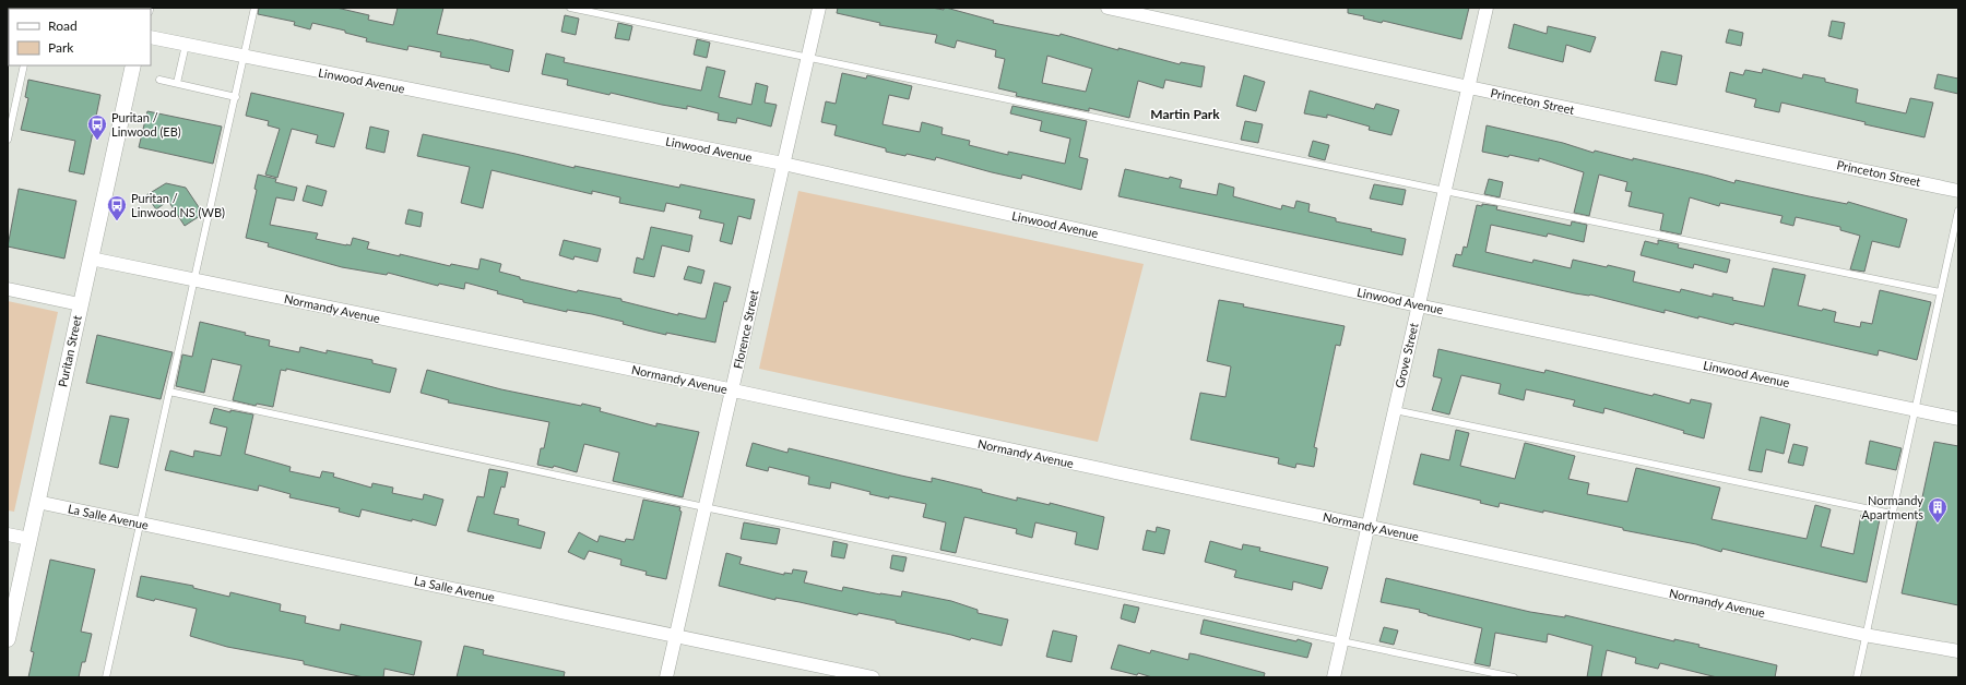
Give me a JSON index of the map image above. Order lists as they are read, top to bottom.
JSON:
{
  "streets": {
    "street": [
      "Linwood Avenue",
      "Princeton Street",
      "Normandy Avenue",
      "Florence Street",
      "Puritan Street",
      "Grove Street",
      "La Salle Avenue"
    ]
  },
  "crossings": [
    ["Linwood Avenue", "Florence Street"],
    ["Linwood Avenue", "Grove Street"],
    ["Princeton Street", "Grove Street"],
    ["Normandy Avenue", "Florence Street"],
    ["Normandy Avenue", "Puritan Street"],
    ["Normandy Avenue", "Grove Street"],
    ["Florence Street", "La Salle Avenue"],
    ["Puritan Street", "La Salle Avenue"]
  ],
  "districts": ["Martin Park"],
  "places": {
    "bus stop": ["Puritan / Linwood (EB)", "Puritan / Linwood NS (WB)"],
    "building": ["Normandy Apartments"]
  },
  "legend": ["Road", "Park"]
}
